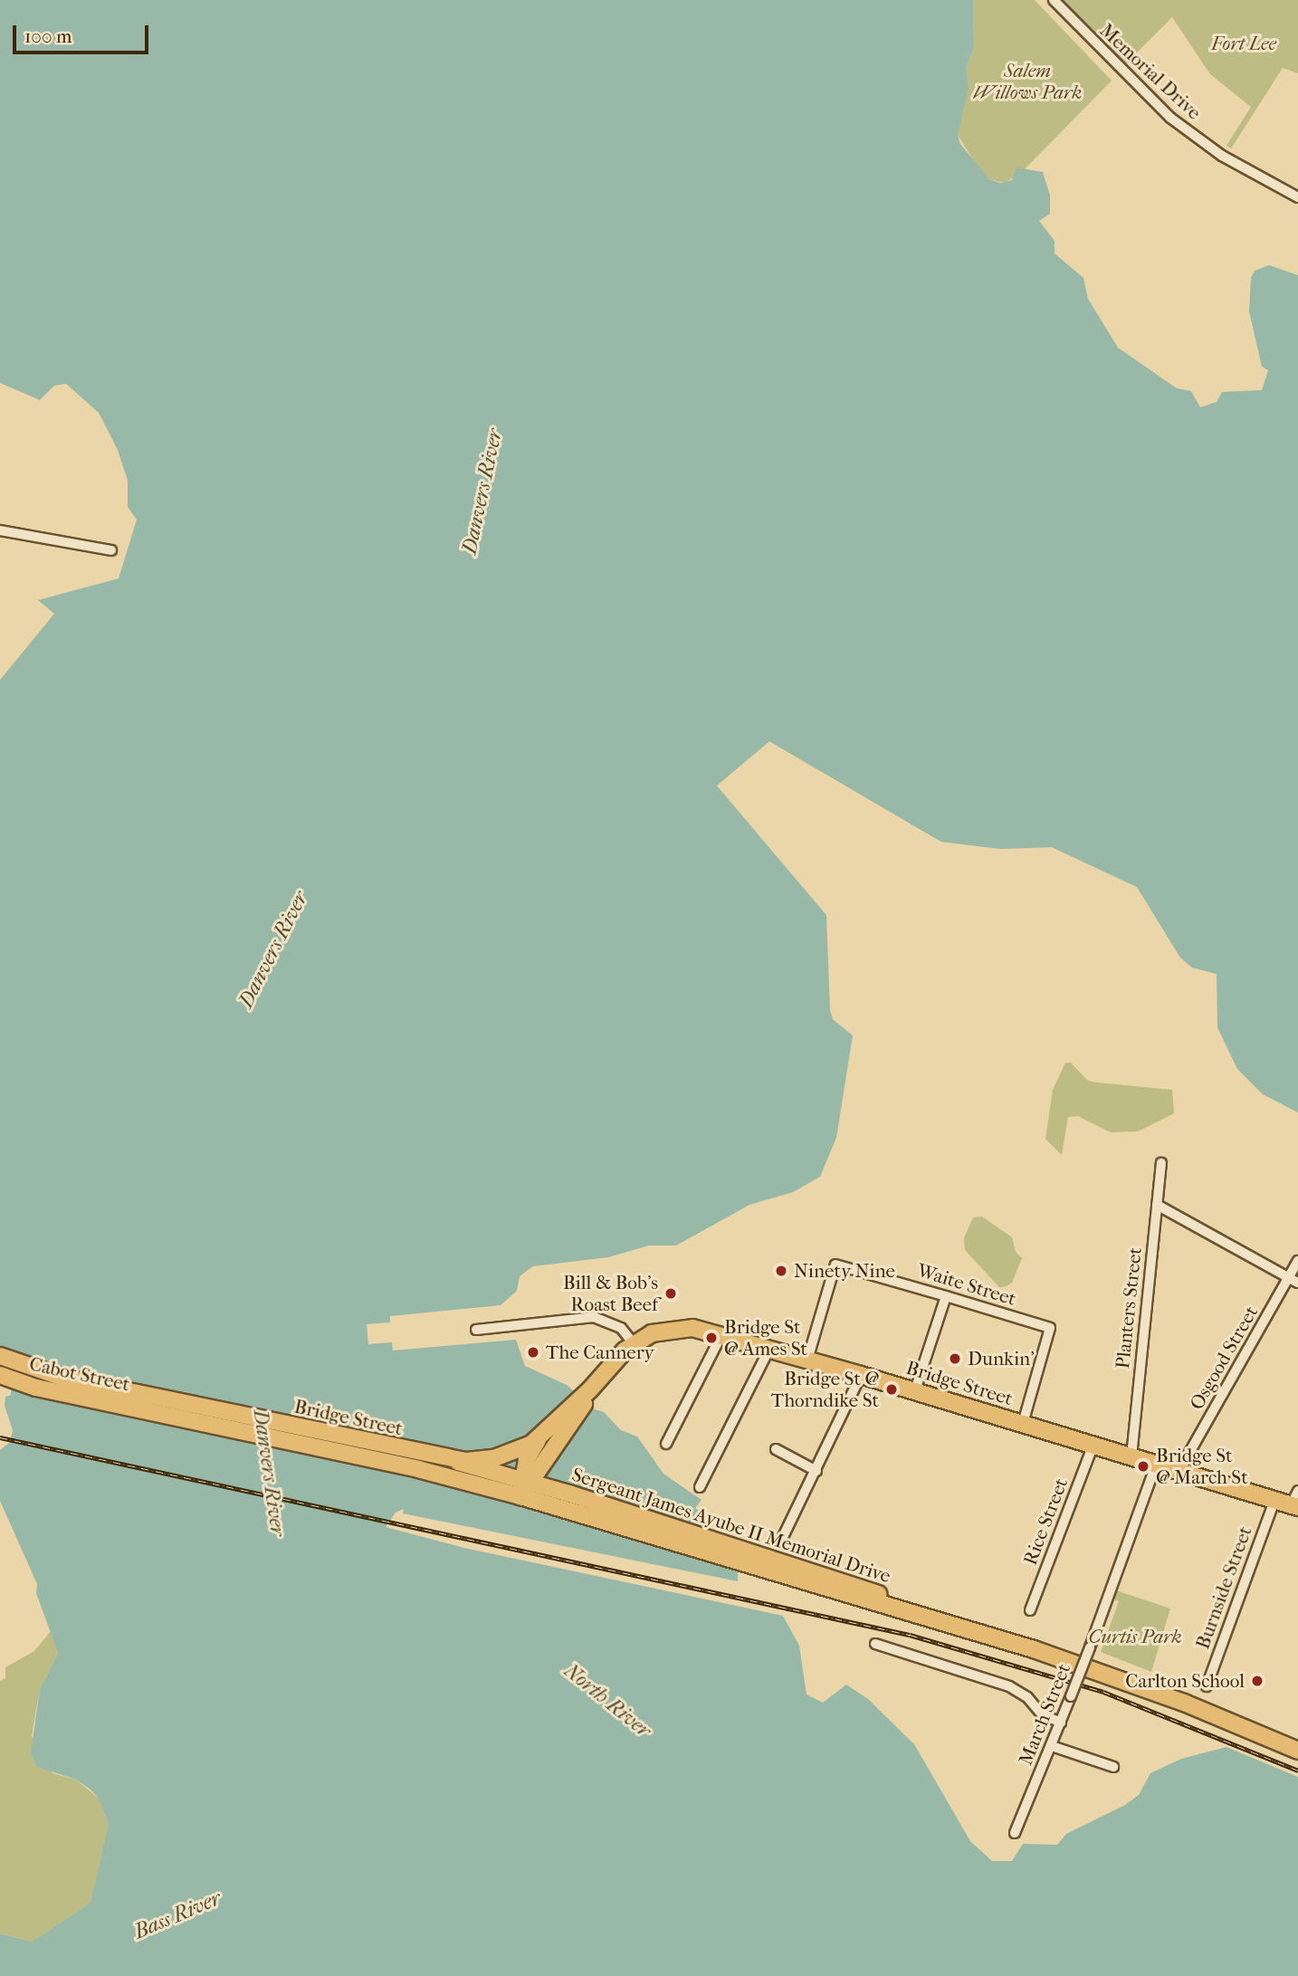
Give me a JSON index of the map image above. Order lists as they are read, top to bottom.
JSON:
{
  "streets": {
    "main road": ["Cabot Street", "Bridge Street", "Sergeant James Ayube II Memorial Drive"],
    "street": [
      "Memorial Drive",
      "Waite Street",
      "Planters Street",
      "Osgood Street",
      "Rice Street",
      "Burnside Street",
      "March Street"
    ]
  },
  "crossings": [
    ["Waite Street", "Bridge Street"],
    ["Planters Street", "Bridge Street"],
    ["Osgood Street", "Bridge Street"],
    ["Cabot Street", "Bridge Street"],
    ["Bridge Street", "Rice Street"],
    ["Bridge Street", "Sergeant James Ayube II Memorial Drive"],
    ["Bridge Street", "Burnside Street"],
    ["Bridge Street", "March Street"]
  ],
  "water": ["Danvers River", "North River", "Bass River"],
  "parks": ["Fort Lee", "Salem Willows Park", "Curtis Park"],
  "places": [
    "Ninety Nine",
    "Bill & Bob's Roast Beef",
    "Bridge St @ Ames St",
    "The Cannery",
    "Dunkin'",
    "Bridge St @ Thorndike St",
    "Bridge St @ March St",
    "Carlton School"
  ],
  "scale_bar": "100 m"
}
